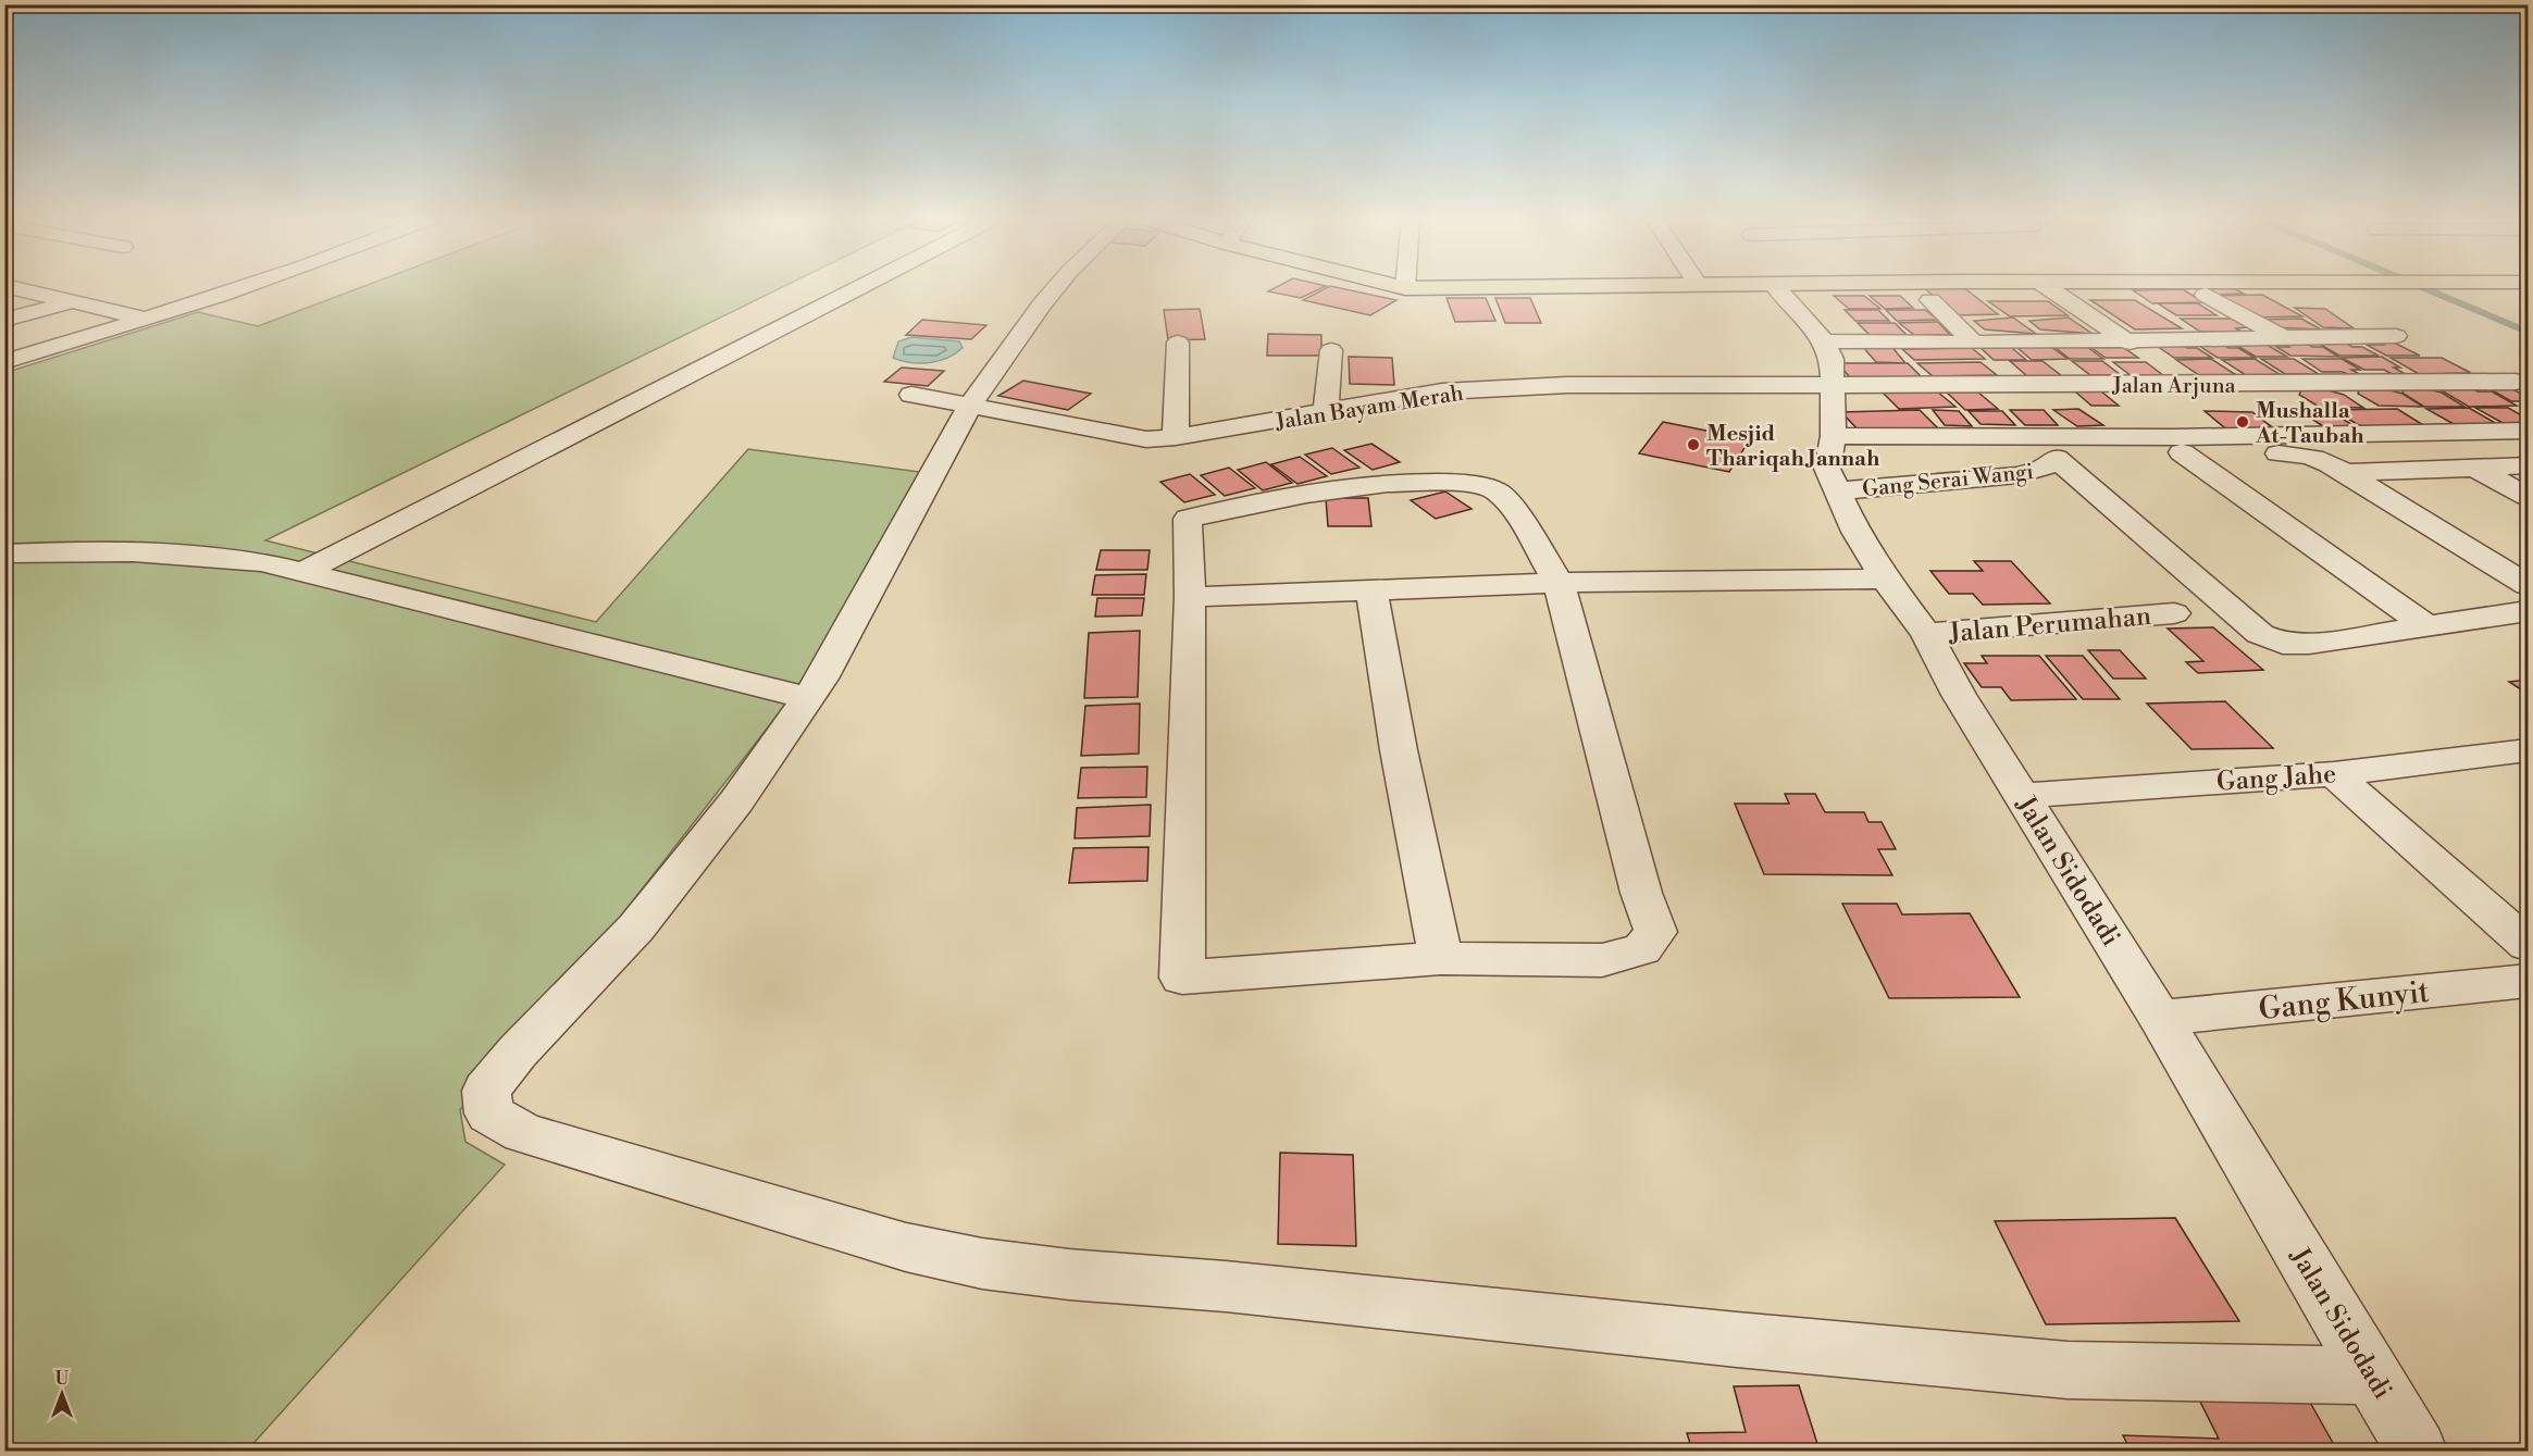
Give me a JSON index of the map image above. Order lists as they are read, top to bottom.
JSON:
{
  "streets": {
    "street": [
      "Jalan Arjuna",
      "Jalan Bayam Merah",
      "Gang Serai Wangi",
      "Jalan Perumahan",
      "Gang Jahe",
      "Jalan Sidodadi",
      "Gang Kunyit"
    ]
  },
  "crossings": [
    ["Jalan Arjuna", "Jalan Bayam Merah"],
    ["Jalan Arjuna", "Jalan Sidodadi"],
    ["Jalan Bayam Merah", "Jalan Sidodadi"],
    ["Gang Serai Wangi", "Jalan Sidodadi"],
    ["Jalan Perumahan", "Jalan Sidodadi"],
    ["Gang Jahe", "Jalan Sidodadi"],
    ["Jalan Sidodadi", "Gang Kunyit"]
  ],
  "places": ["Mushalla At-Taubah", "Mesjid Thariqah Jannah"],
  "north": "top"
}
